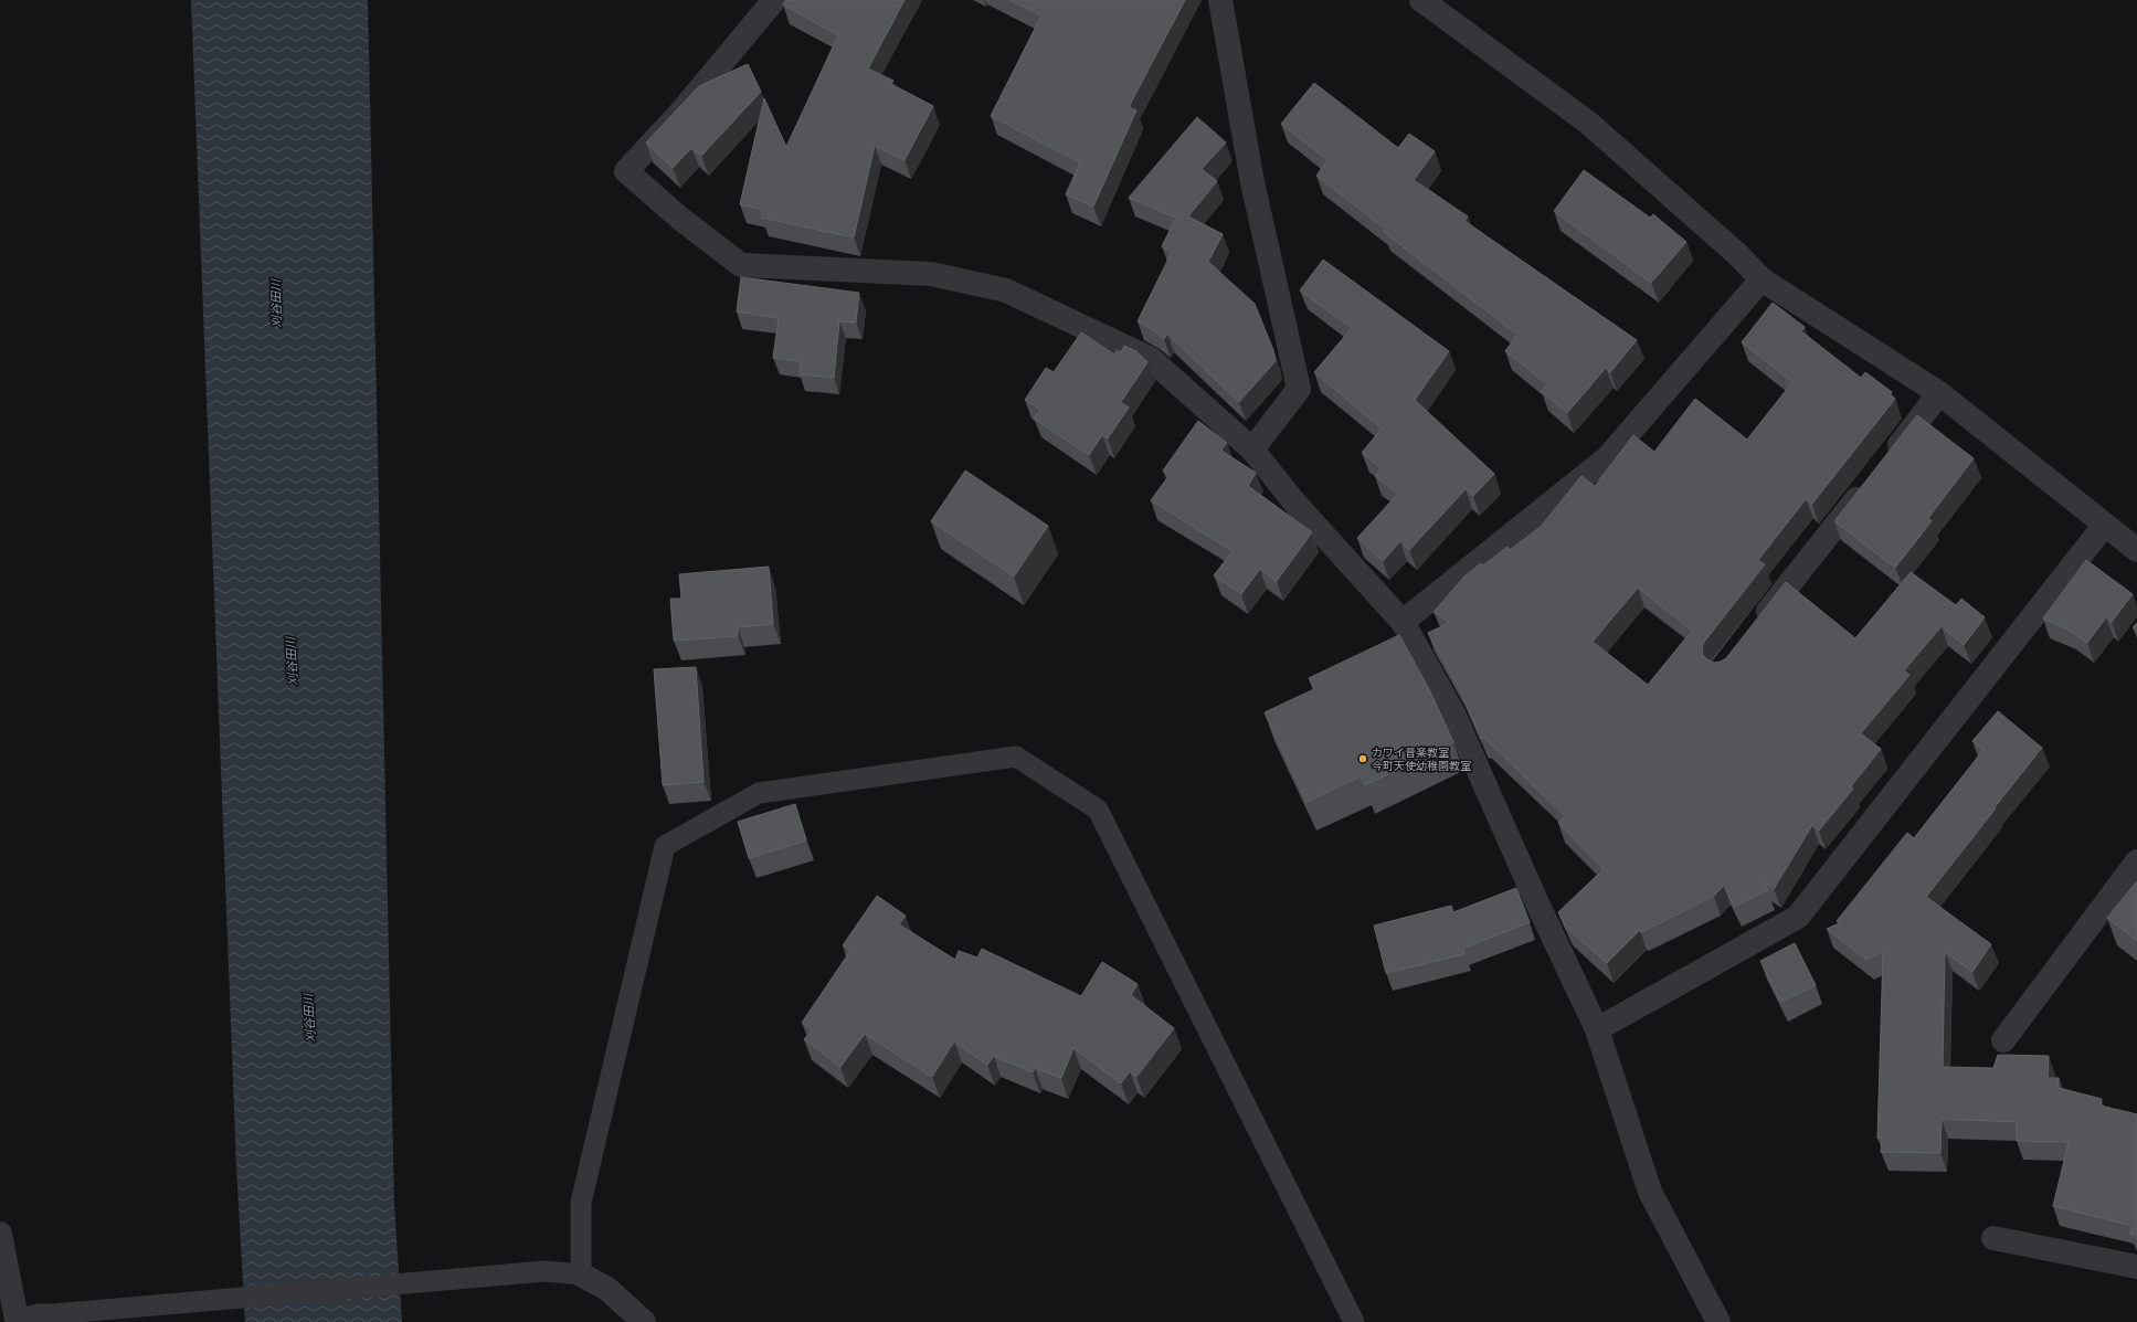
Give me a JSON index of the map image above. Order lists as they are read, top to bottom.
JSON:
{
  "water": ["刈谷田川"],
  "places": ["カワイ音楽教室 今町天使幼稚園教室"]
}
